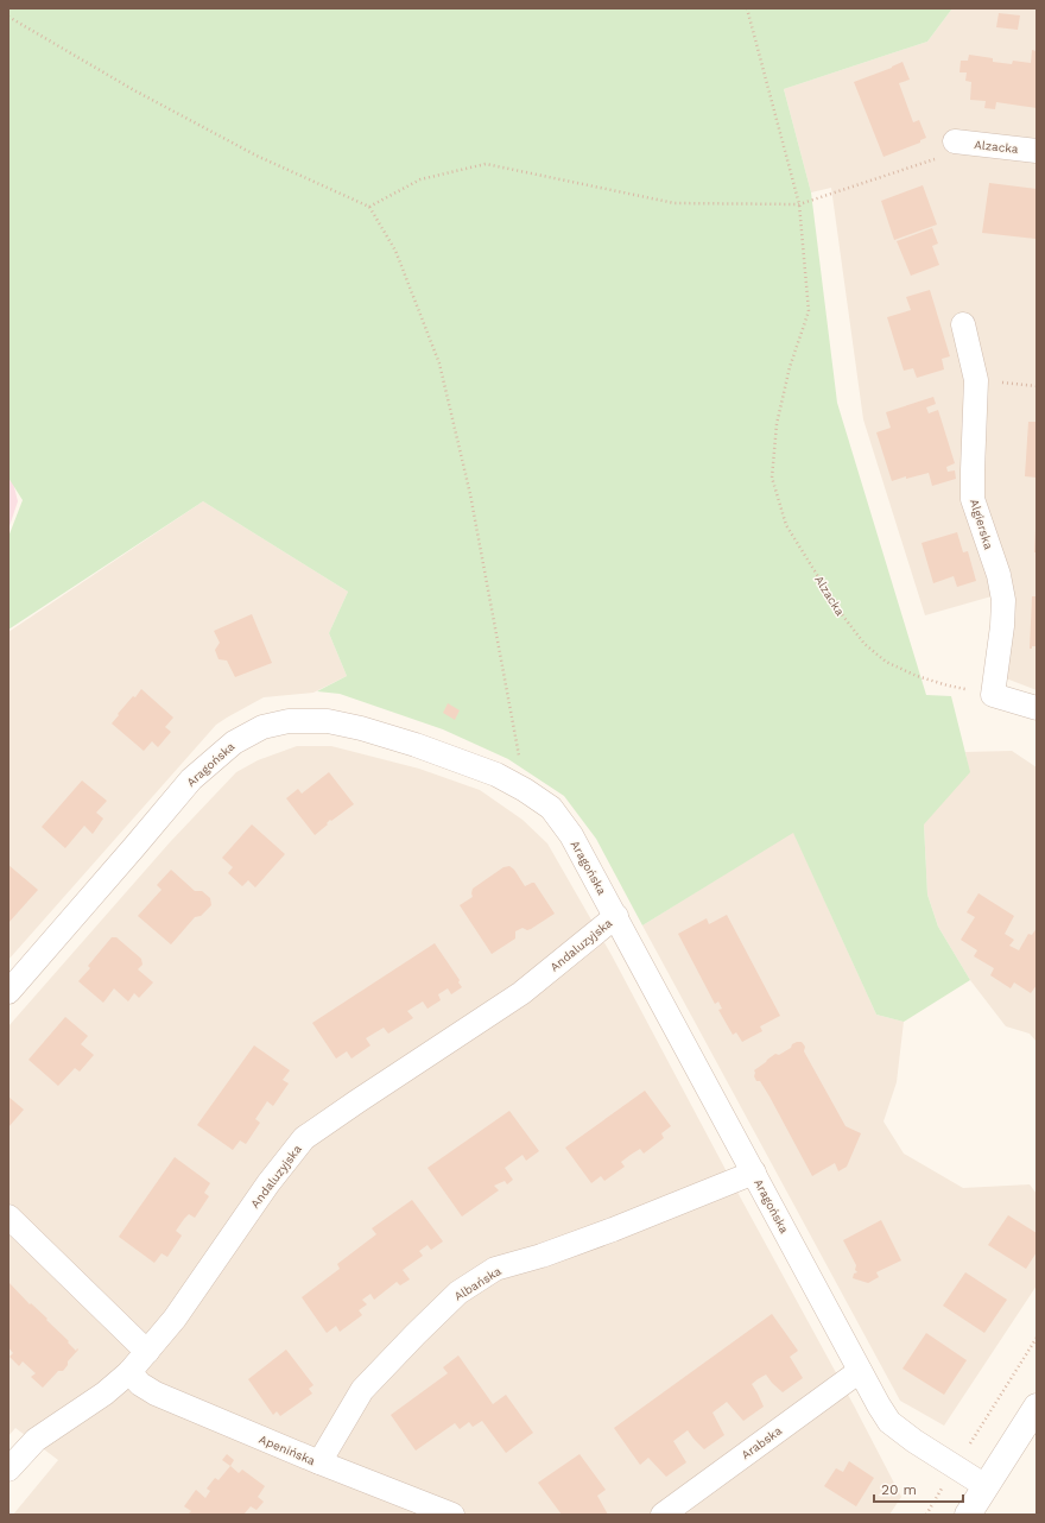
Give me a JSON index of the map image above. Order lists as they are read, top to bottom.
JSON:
{
  "streets": {
    "street": [
      "Alzacka",
      "Algierska",
      "Aragońska",
      "Andaluzyjska",
      "Albańska",
      "Arabska",
      "Apenińska"
    ]
  },
  "crossings": [
    ["Alzacka", "Algierska"],
    ["Aragońska", "Andaluzyjska"],
    ["Aragońska", "Albańska"],
    ["Aragońska", "Arabska"],
    ["Andaluzyjska", "Apenińska"],
    ["Albańska", "Apenińska"]
  ],
  "scale_bar": "20 m"
}
